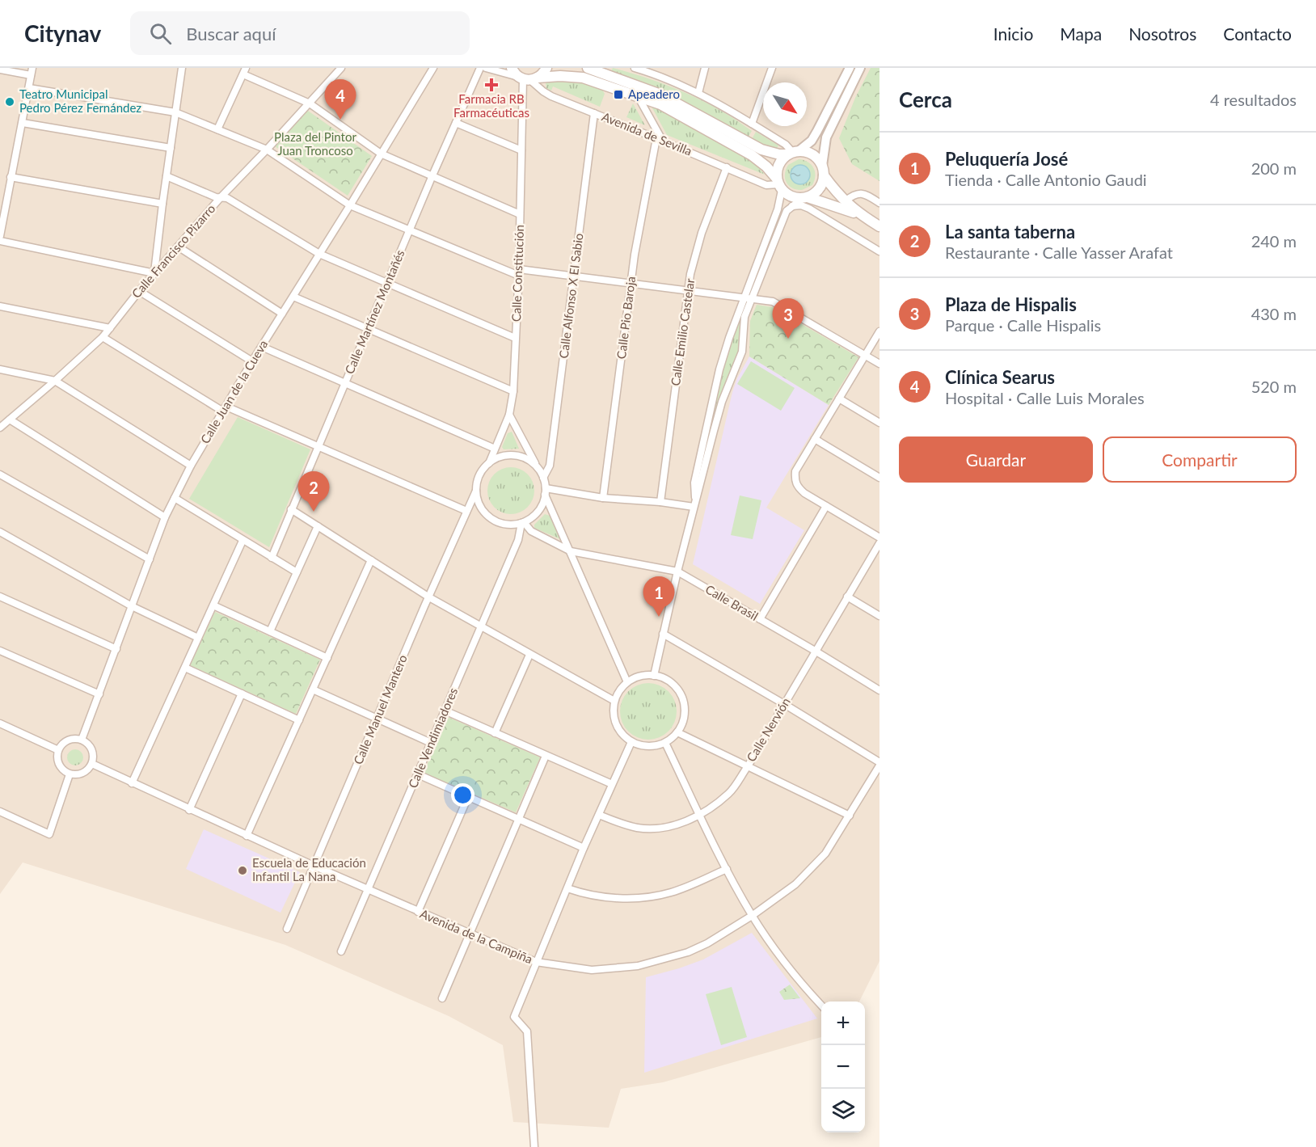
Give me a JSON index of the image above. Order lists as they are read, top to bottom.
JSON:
{
  "streets": {
    "main road": ["Avenida de Sevilla"],
    "street": [
      "Calle Francisco Pizarro",
      "Calle Constitución",
      "Calle Alfonso X El Sabio",
      "Calle Martínez Montañés",
      "Calle Pio Baroja",
      "Calle Emilio Castelar",
      "Calle Juan de la Cueva",
      "Calle Brasil",
      "Calle Manuel Mantero",
      "Calle Nervión",
      "Calle Vendimiadores",
      "Avenida de la Campiña"
    ]
  },
  "crossings": [
    ["Avenida de Sevilla", "Calle Constitución"],
    ["Avenida de Sevilla", "Calle Alfonso X El Sabio"],
    ["Avenida de Sevilla", "Calle Pio Baroja"],
    ["Avenida de Sevilla", "Calle Emilio Castelar"],
    ["Calle Constitución", "Calle Alfonso X El Sabio"],
    ["Calle Constitución", "Calle Brasil"],
    ["Calle Constitución", "Calle Manuel Mantero"],
    ["Calle Constitución", "Calle Vendimiadores"],
    ["Calle Alfonso X El Sabio", "Calle Brasil"],
    ["Calle Alfonso X El Sabio", "Calle Manuel Mantero"],
    ["Calle Alfonso X El Sabio", "Calle Vendimiadores"],
    ["Calle Juan de la Cueva", "Avenida de la Campiña"],
    ["Calle Brasil", "Calle Manuel Mantero"],
    ["Calle Brasil", "Calle Nervión"],
    ["Calle Brasil", "Calle Vendimiadores"],
    ["Calle Manuel Mantero", "Calle Vendimiadores"],
    ["Calle Manuel Mantero", "Avenida de la Campiña"],
    ["Calle Vendimiadores", "Avenida de la Campiña"]
  ],
  "parks": ["Plaza del Pintor Juan Troncoso"],
  "places": {
    "health": ["Farmacia RB Farmacéuticas"],
    "transit": ["Apeadero"],
    "other": ["Teatro Municipal Pedro Pérez Fernández", "Escuela de Educación Infantil La Nana"]
  },
  "north": "bottom right",
  "page": {
    "header": "Citynav",
    "search": "Buscar aquí",
    "nav": [
      "Inicio",
      "Mapa",
      "Nosotros",
      "Contacto"
    ],
    "heading": ["Cerca", "4 resultados"],
    "pins": [
      "4",
      "3",
      "2",
      "1"
    ],
    "list": [
      {
        "mark": "1",
        "name": "Peluquería José",
        "note": "Tienda · Calle Antonio Gaudi",
        "value": "200 m"
      },
      {
        "mark": "2",
        "name": "La santa taberna",
        "note": "Restaurante · Calle Yasser Arafat",
        "value": "240 m"
      },
      {
        "mark": "3",
        "name": "Plaza de Hispalis",
        "note": "Parque · Calle Hispalis",
        "value": "430 m"
      },
      {
        "mark": "4",
        "name": "Clínica Searus",
        "note": "Hospital · Calle Luis Morales",
        "value": "520 m"
      }
    ],
    "buttons": ["Guardar", "Compartir"],
    "map_buttons": ["+", "−"]
  }
}
